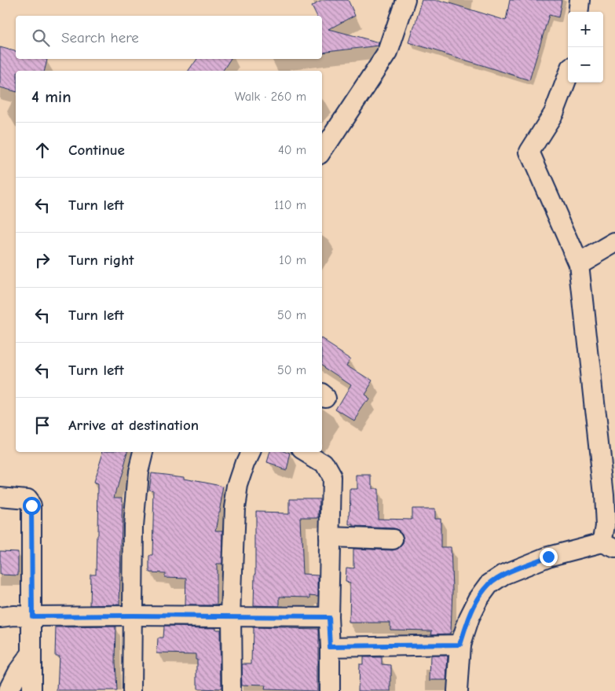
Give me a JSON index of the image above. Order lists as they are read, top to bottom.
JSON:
{
  "page": {
    "map_buttons": ["+", "−"],
    "search": "Search here",
    "heading": ["4 min", "Walk · 260 m"],
    "list": [
      ["Continue", "40 m"],
      ["Turn left", "110 m"],
      ["Turn right", "10 m"],
      ["Turn left", "50 m"],
      ["Turn left", "50 m"],
      "Arrive at destination"
    ]
  }
}
